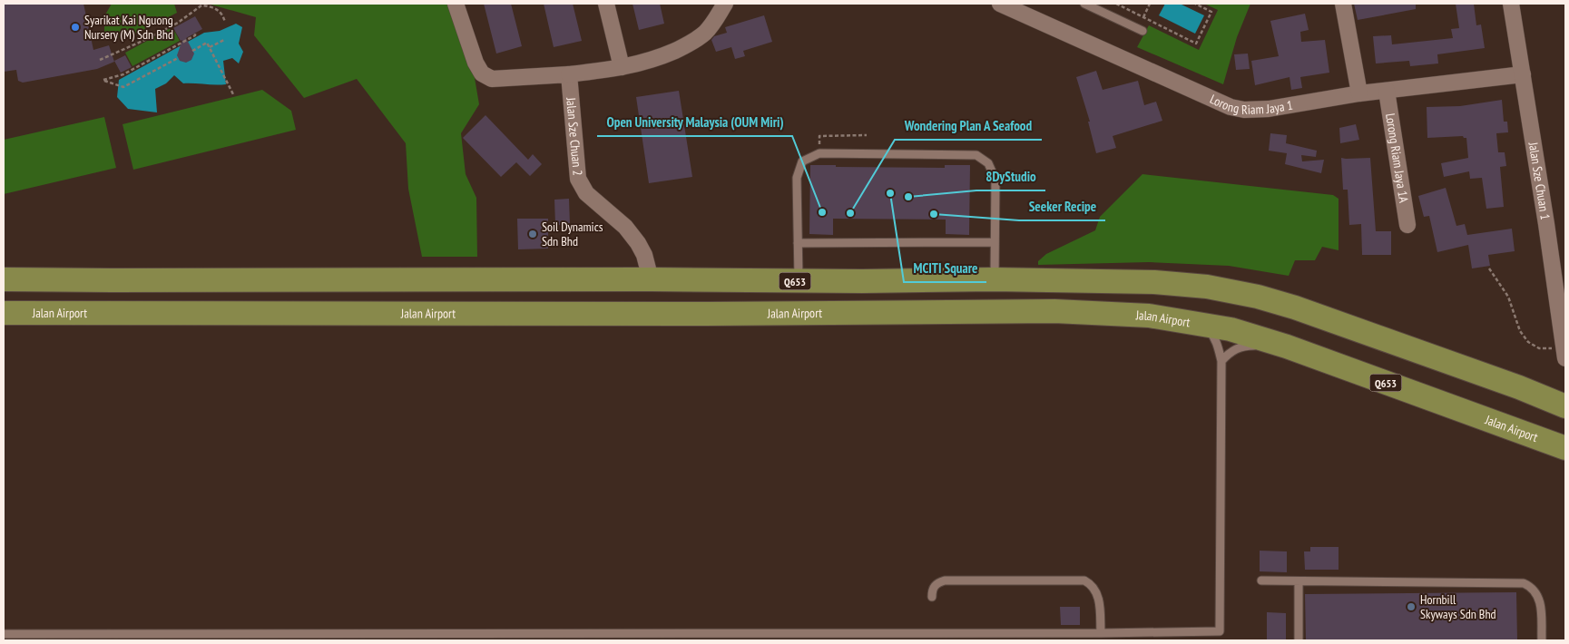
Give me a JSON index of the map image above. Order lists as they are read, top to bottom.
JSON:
{
  "streets": {
    "main road": ["Q653", "Jalan Airport"],
    "street": [
      "Lorong Riam Jaya 1",
      "Jalan Sze Chuan 2",
      "Lorong Riam Jaya 1A",
      "Jalan Sze Chuan 1"
    ]
  },
  "crossings": [
    ["Lorong Riam Jaya 1", "Lorong Riam Jaya 1A"],
    ["Lorong Riam Jaya 1", "Jalan Sze Chuan 1"],
    ["Jalan Sze Chuan 2", "Q653"]
  ],
  "places": [
    "Syarikat Kai Nguong Nursery (M) Sdn Bhd",
    "MCITI Square",
    "8DyStudio",
    "Open University Malaysia (OUM Miri)",
    "Wondering Plan A Seafood",
    "Seeker Recipe",
    "Soil Dynamics Sdn Bhd",
    "Hornbill Skyways Sdn Bhd"
  ]
}
